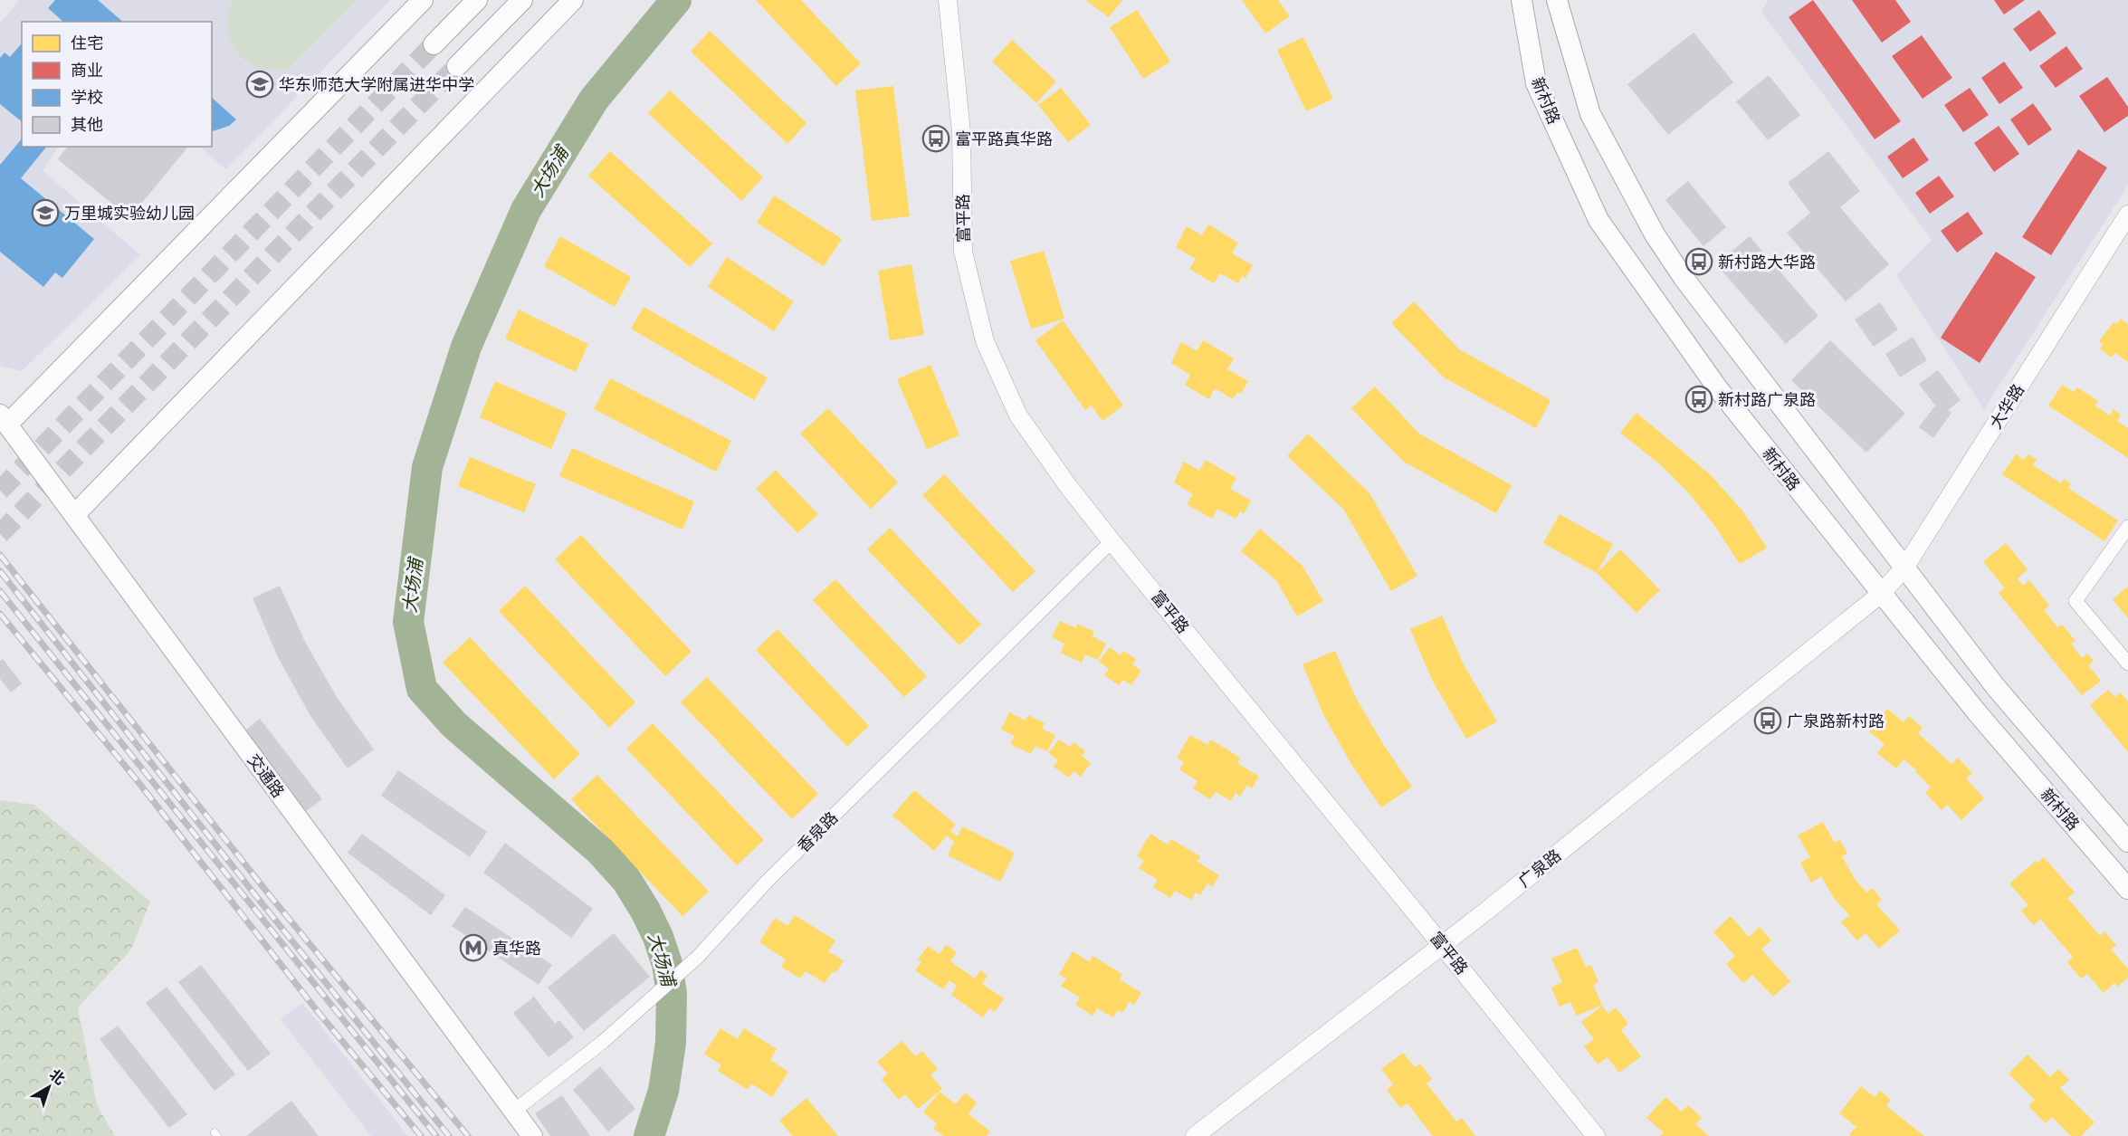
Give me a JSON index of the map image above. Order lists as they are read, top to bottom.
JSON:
{
  "streets": {
    "main road": ["新村路", "交通路"],
    "street": [
      "富平路",
      "大华路",
      "香泉路",
      "广泉路"
    ]
  },
  "crossings": [
    ["新村路", "大华路"],
    ["新村路", "广泉路"],
    ["富平路", "香泉路"],
    ["富平路", "广泉路"],
    ["大华路", "广泉路"],
    ["交通路", "香泉路"]
  ],
  "water": ["大场浦"],
  "places": {
    "school or university": ["华东师范大学附属进华中学", "万里城实验幼儿园"],
    "bus stop": [
      "富平路真华路",
      "新村路大华路",
      "新村路广泉路",
      "广泉路新村路"
    ],
    "metro station": ["真华路"]
  },
  "legend": [
    "住宅",
    "商业",
    "学校",
    "其他"
  ],
  "north": "top right"
}
